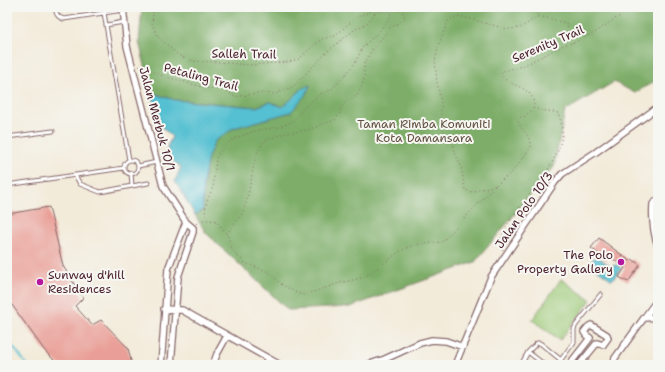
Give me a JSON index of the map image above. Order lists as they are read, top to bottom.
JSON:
{
  "streets": {
    "street": ["Jalan Merbuk 10/1", "Jalan Polo 10/3"],
    "path": ["Serenity Trail", "Salleh Trail", "Petaling Trail"]
  },
  "crossings": [
    ["Petaling Trail", "Jalan Merbuk 10/1"]
  ],
  "parks": ["Taman Rimba Komuniti Kota Damansara"],
  "places": ["The Polo Property Gallery", "Sunway d'hill Residences"]
}
